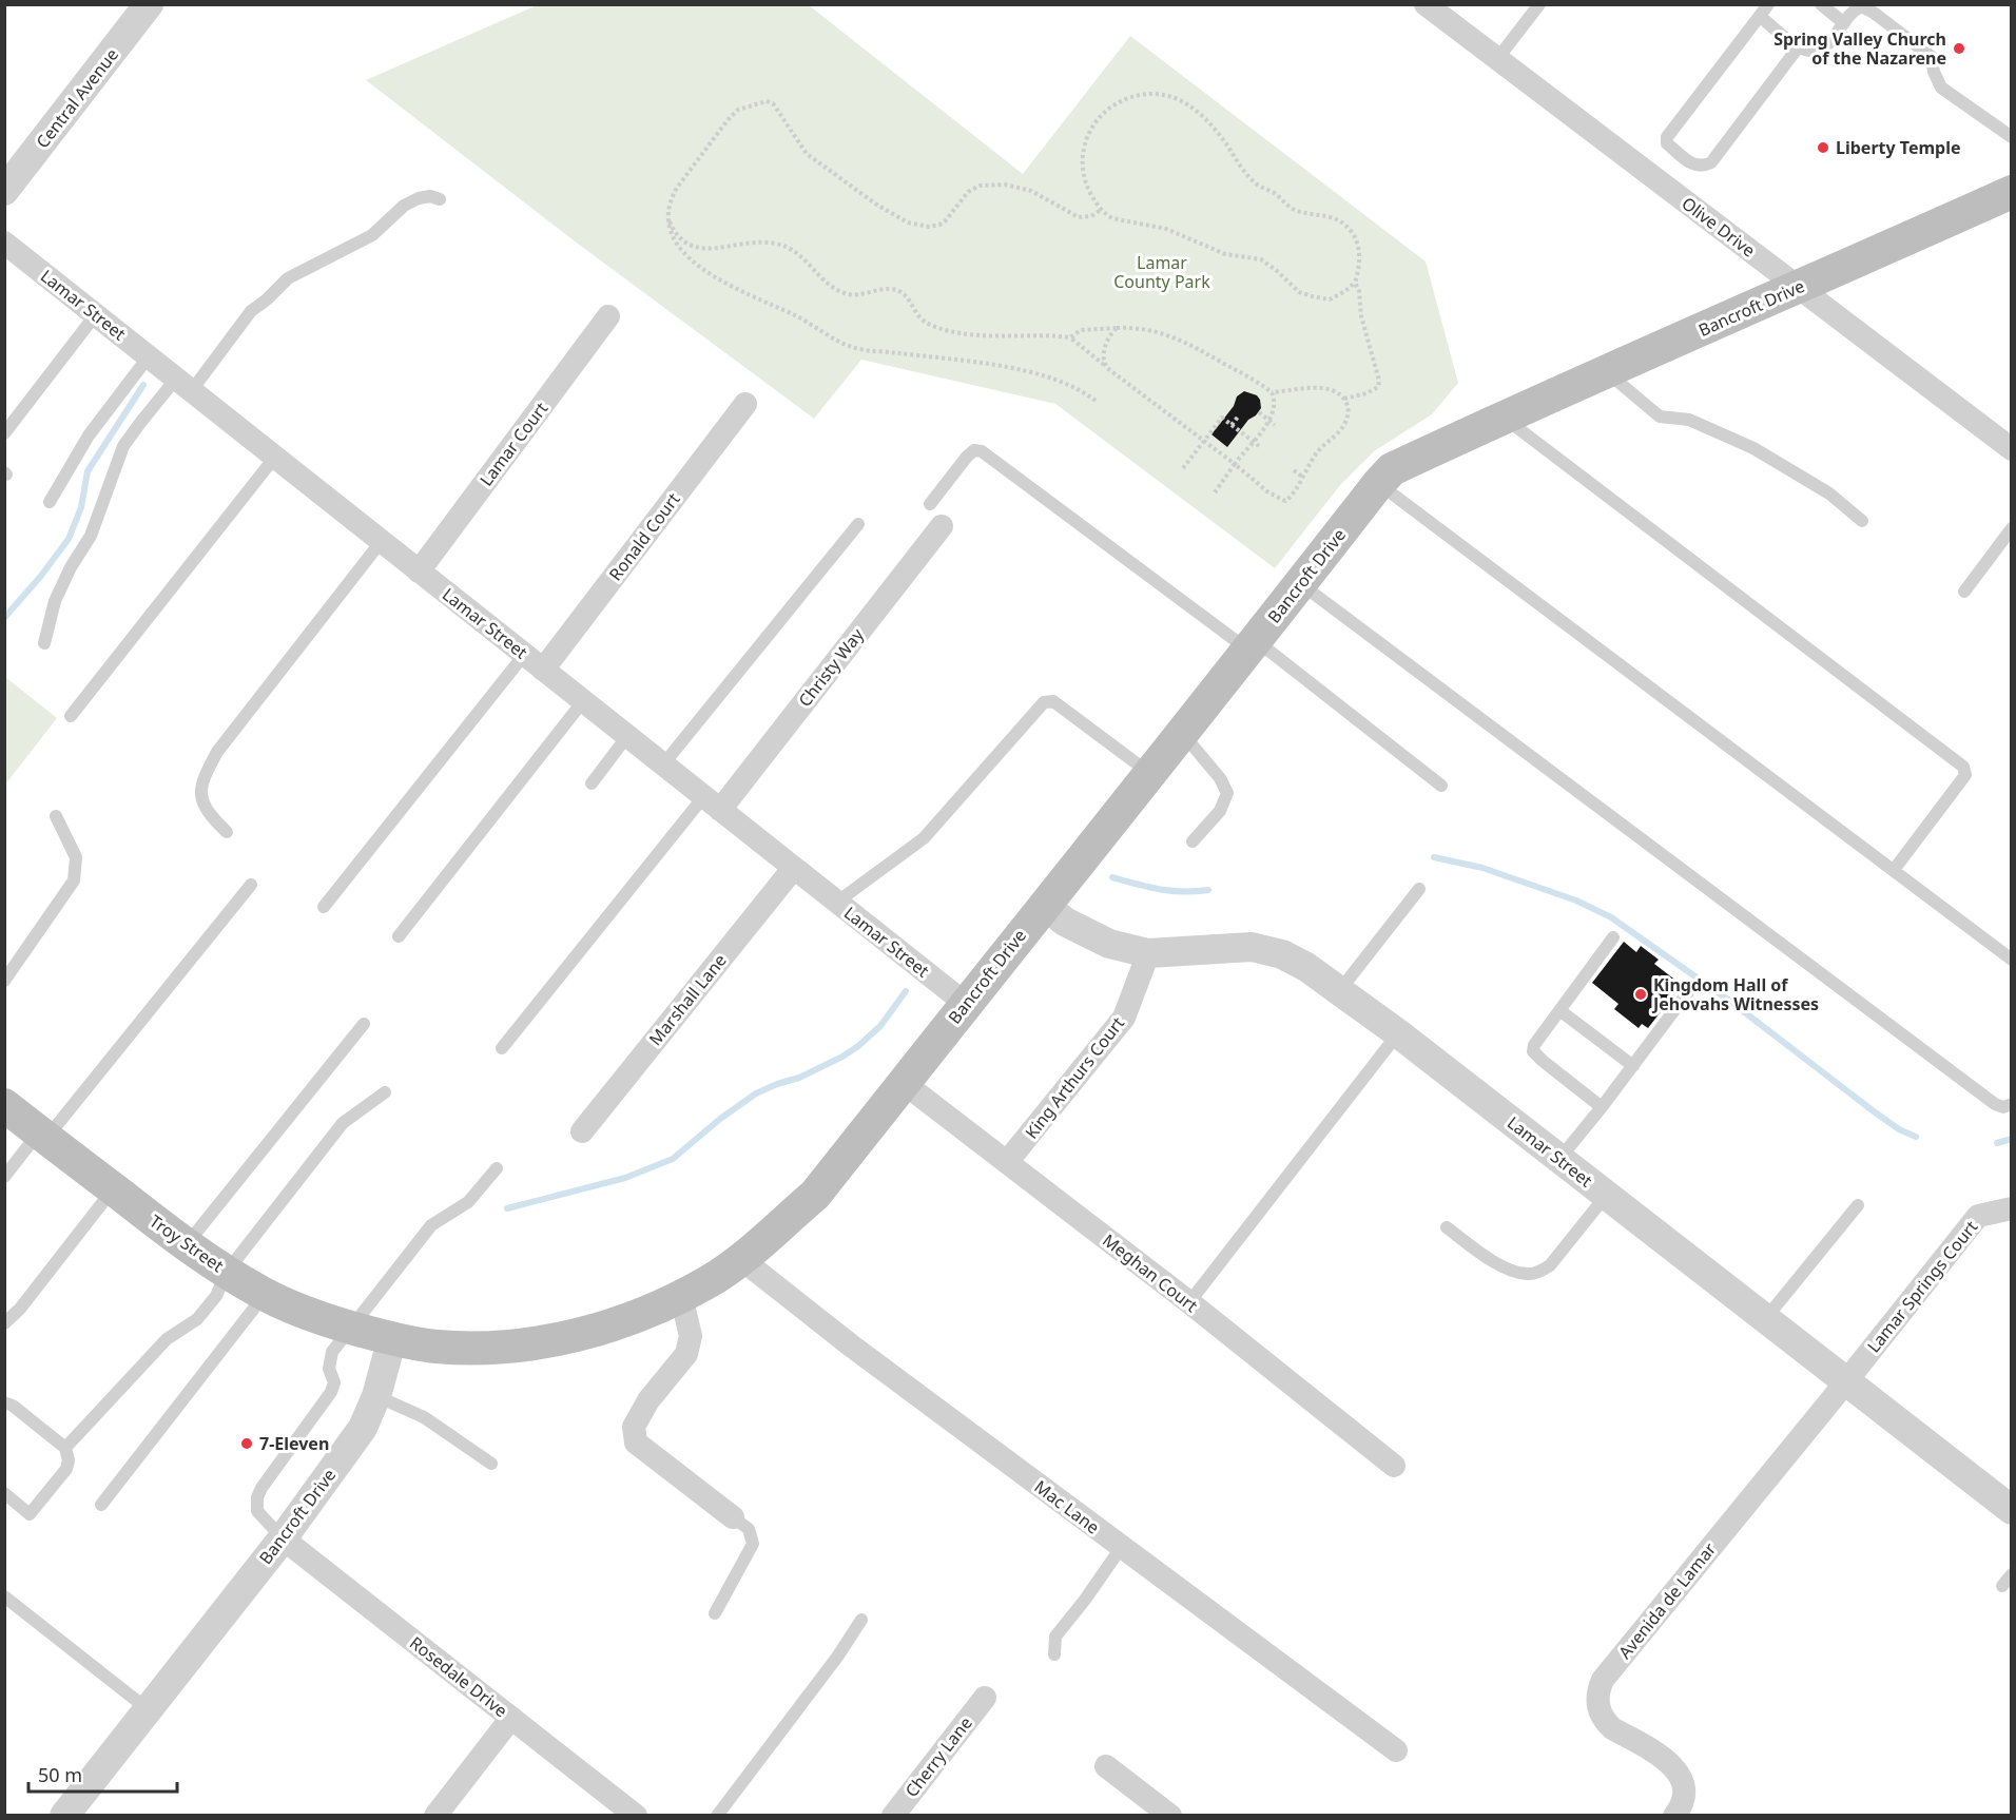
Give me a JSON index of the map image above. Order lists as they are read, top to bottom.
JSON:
{
  "streets": {
    "main road": ["Bancroft Drive", "Troy Street"],
    "street": [
      "Central Avenue",
      "Olive Drive",
      "Lamar Street",
      "Lamar Court",
      "Ronald Court",
      "Christy Way",
      "Marshall Lane",
      "King Arthurs Court",
      "Meghan Court",
      "Lamar Springs Court",
      "Mac Lane",
      "Avenida de Lamar",
      "Rosedale Drive",
      "Cherry Lane"
    ]
  },
  "crossings": [
    ["Olive Drive", "Bancroft Drive"],
    ["Lamar Street", "Bancroft Drive"],
    ["Lamar Street", "Lamar Court"],
    ["Lamar Street", "Ronald Court"],
    ["Lamar Street", "Christy Way"],
    ["Lamar Street", "Marshall Lane"],
    ["Lamar Street", "King Arthurs Court"],
    ["Lamar Street", "Lamar Springs Court"],
    ["Lamar Street", "Avenida de Lamar"],
    ["Bancroft Drive", "Troy Street"],
    ["Bancroft Drive", "Meghan Court"],
    ["Bancroft Drive", "Mac Lane"],
    ["Bancroft Drive", "Rosedale Drive"],
    ["King Arthurs Court", "Meghan Court"],
    ["Lamar Springs Court", "Avenida de Lamar"]
  ],
  "parks": ["Lamar County Park"],
  "places": [
    "Spring Valley Church of the Nazarene",
    "Liberty Temple",
    "Kingdom Hall of Jehovahs Witnesses",
    "7-Eleven"
  ],
  "scale_bar": "50 m"
}
